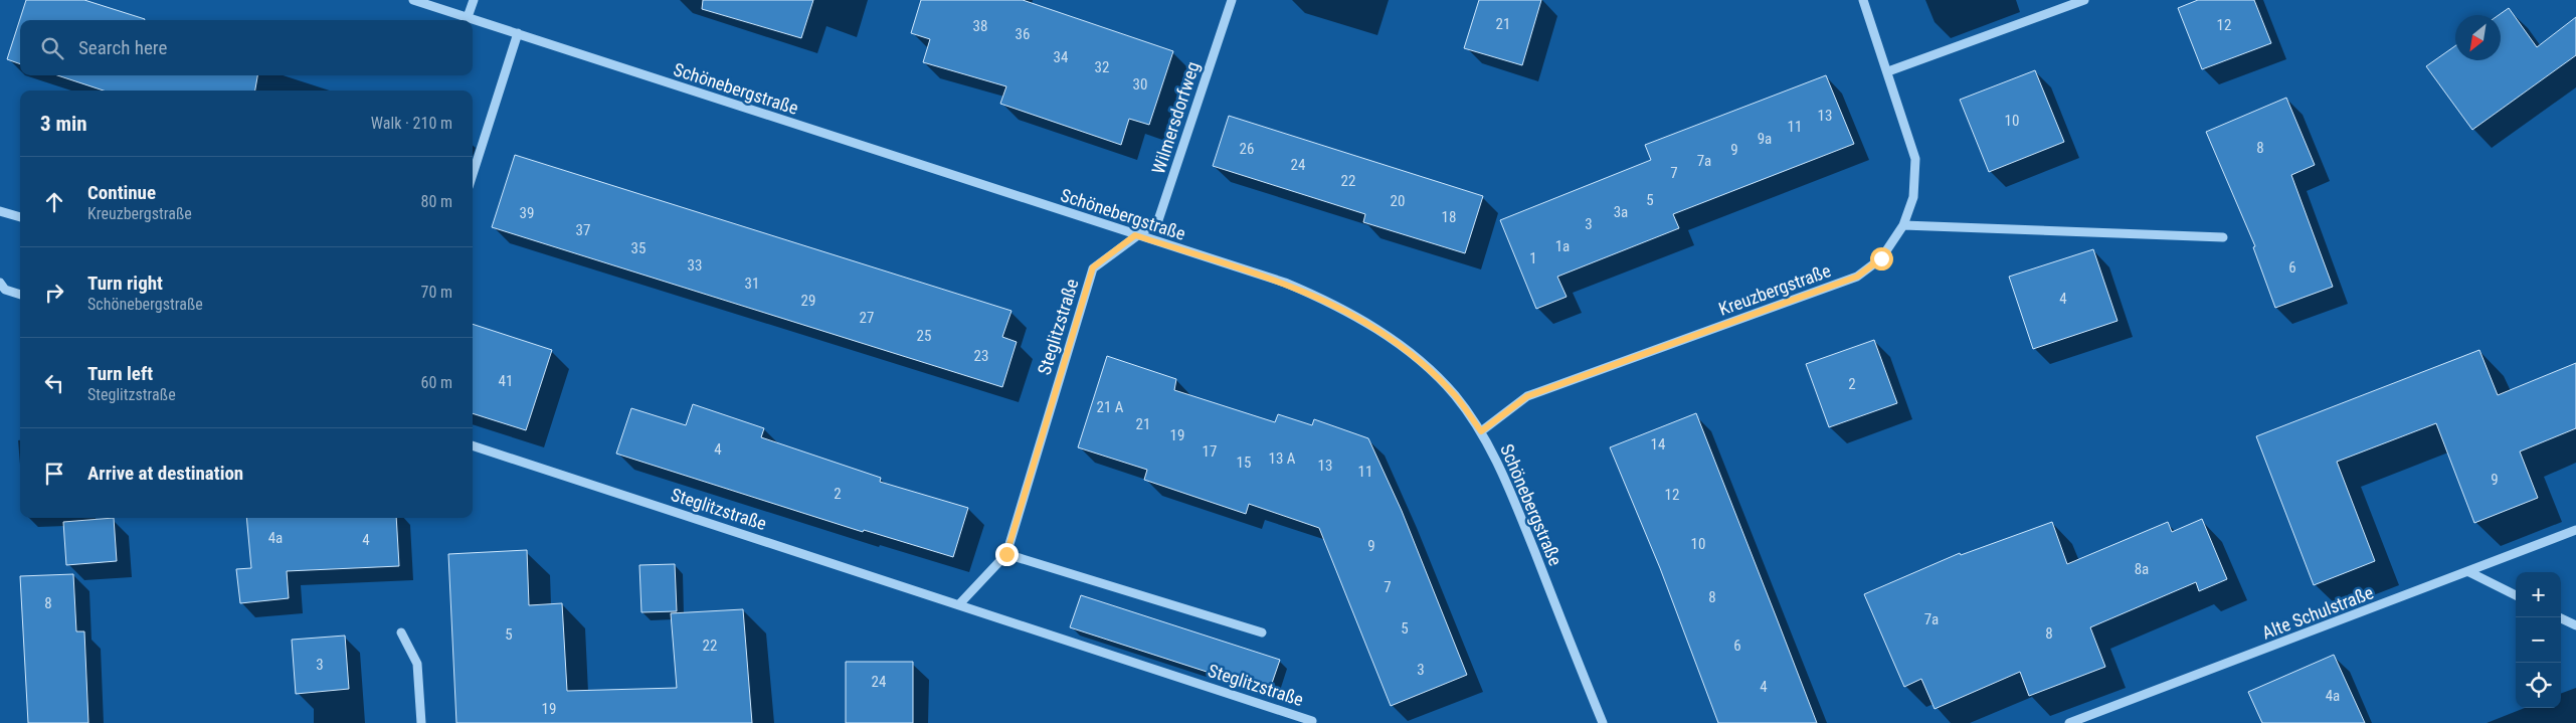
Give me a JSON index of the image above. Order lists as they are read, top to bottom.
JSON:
{
  "streets": {
    "street": [
      "Schönebergstraße",
      "Wilmersdorfweg",
      "Kreuzbergstraße",
      "Steglitzstraße",
      "Alte Schulstraße"
    ]
  },
  "crossings": [
    ["Schönebergstraße", "Wilmersdorfweg"],
    ["Schönebergstraße", "Kreuzbergstraße"],
    ["Schönebergstraße", "Steglitzstraße"],
    ["Wilmersdorfweg", "Steglitzstraße"]
  ],
  "house_numbers": [
    "21",
    "12",
    "38",
    "36",
    "34",
    "32",
    "30",
    "13",
    "10",
    "11",
    "9a",
    "8",
    "26",
    "9",
    "7a",
    "24",
    "7",
    "22",
    "5",
    "20",
    "3a",
    "39",
    "18",
    "3",
    "37",
    "1a",
    "35",
    "1",
    "33",
    "6",
    "31",
    "4",
    "29",
    "27",
    "25",
    "23",
    "41",
    "2",
    "21 A",
    "21",
    "19",
    "14",
    "4",
    "17",
    "13 A",
    "15",
    "13",
    "11",
    "9",
    "2",
    "12",
    "4a",
    "4",
    "10",
    "9",
    "8a",
    "7",
    "8",
    "8",
    "7a",
    "5",
    "8",
    "5",
    "22",
    "6",
    "3",
    "3",
    "24",
    "4",
    "4a",
    "19"
  ],
  "north": "bottom left",
  "page": {
    "search": "Search here",
    "heading": ["3 min", "Walk · 210 m"],
    "list": [
      ["Continue", "Kreuzbergstraße", "80 m"],
      ["Turn right", "Schönebergstraße", "70 m"],
      ["Turn left", "Steglitzstraße", "60 m"],
      "Arrive at destination"
    ],
    "map_buttons": ["+", "−"]
  }
}
